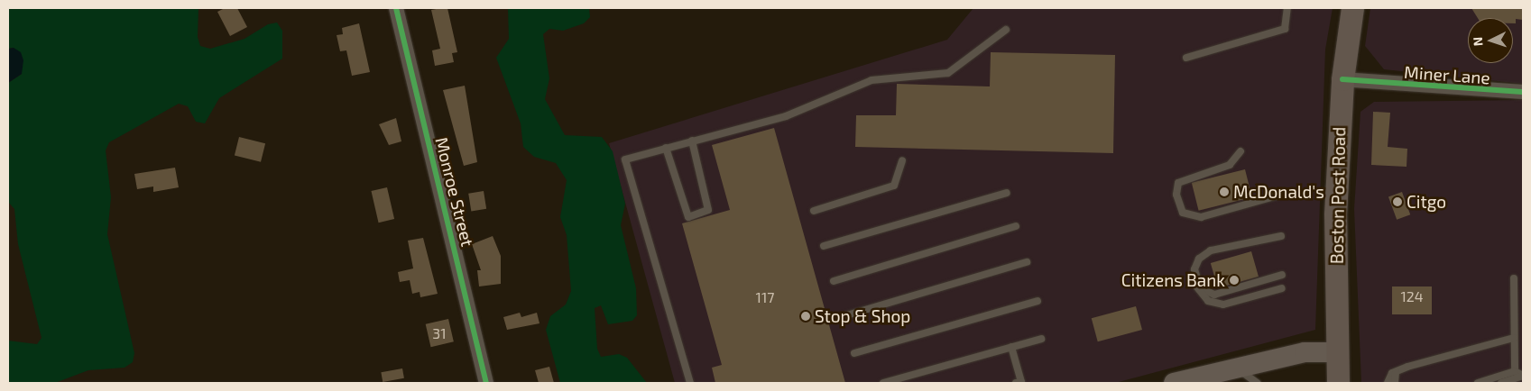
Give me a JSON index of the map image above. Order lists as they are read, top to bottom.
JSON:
{
  "streets": {
    "main road": ["Boston Post Road"],
    "street": ["Miner Lane", "Monroe Street"]
  },
  "crossings": [
    ["Miner Lane", "Boston Post Road"]
  ],
  "places": [
    "McDonald's",
    "Citgo",
    "Citizens Bank",
    "Stop & Shop"
  ],
  "house_numbers": ["124", "117", "31"],
  "north": "left"
}
